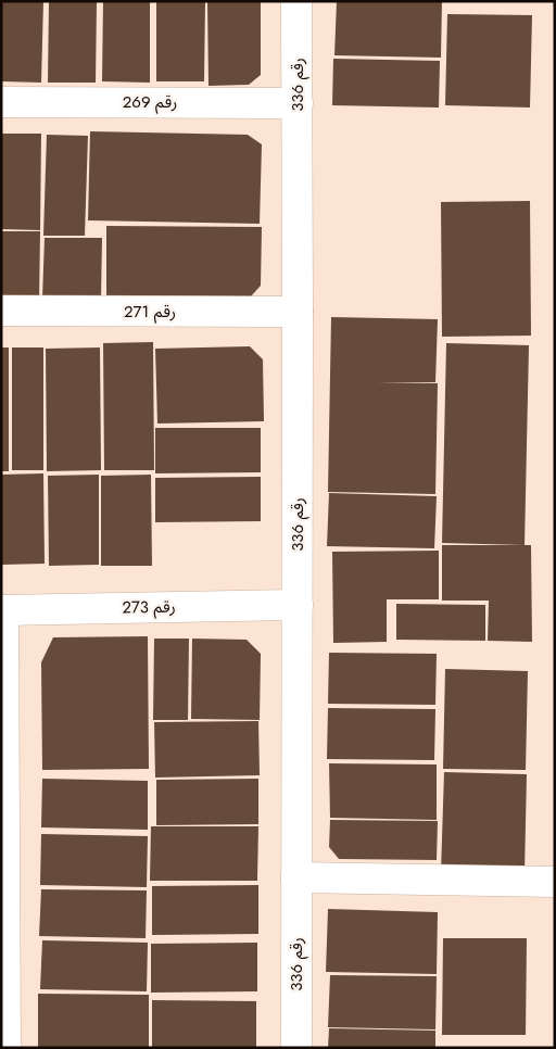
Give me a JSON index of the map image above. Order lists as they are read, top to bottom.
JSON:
{
  "streets": {
    "street": [
      "رقم 336",
      "رقم 269",
      "رقم 271",
      "رقم 273"
    ]
  },
  "crossings": [
    ["رقم 336", "رقم 269"],
    ["رقم 336", "رقم 271"],
    ["رقم 336", "رقم 273"]
  ]
}
